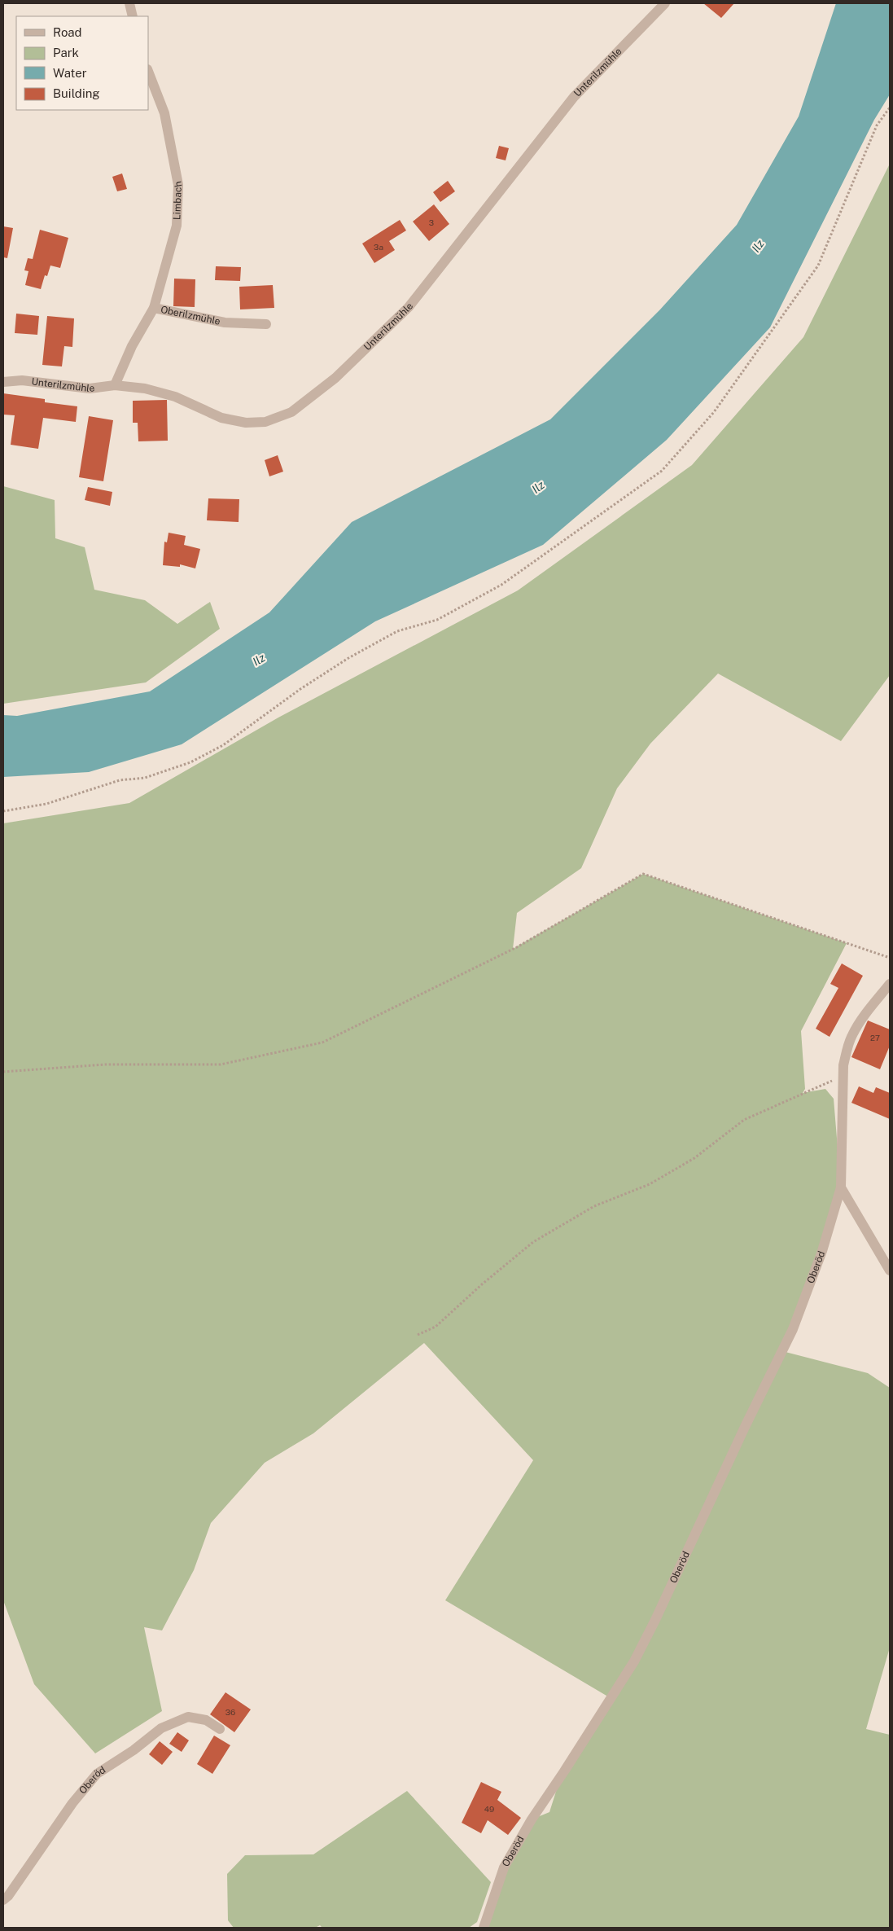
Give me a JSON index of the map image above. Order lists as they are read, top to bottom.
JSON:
{
  "streets": {
    "street": [
      "Unterilzmühle",
      "Limbach",
      "Oberilzmühle",
      "Oberöd"
    ]
  },
  "crossings": [
    ["Unterilzmühle", "Oberilzmühle"],
    ["Limbach", "Oberilzmühle"]
  ],
  "water": ["Ilz"],
  "house_numbers": [
    "3",
    "3a",
    "27",
    "36",
    "49"
  ],
  "legend": [
    "Road",
    "Park",
    "Water",
    "Building"
  ]
}
